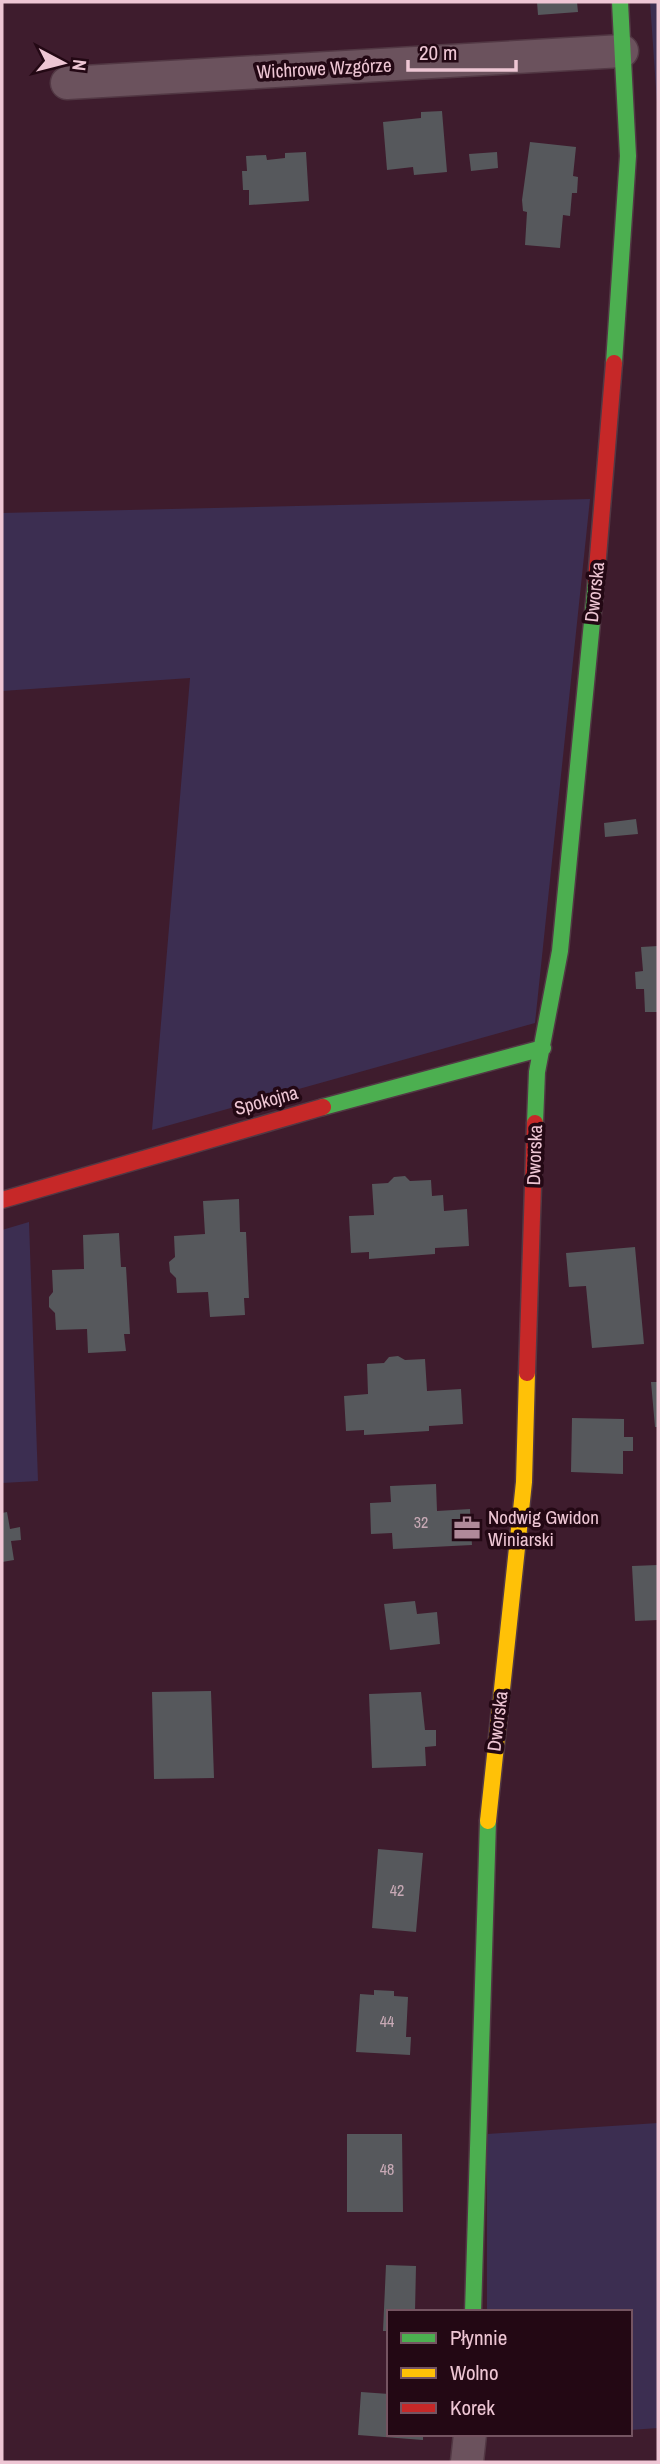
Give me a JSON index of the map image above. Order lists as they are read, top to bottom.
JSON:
{
  "streets": {
    "street": ["Wichrowe Wzgórze", "Dworska", "Spokojna"]
  },
  "crossings": [
    ["Wichrowe Wzgórze", "Dworska"],
    ["Dworska", "Spokojna"]
  ],
  "places": {
    "office": ["Nodwig Gwidon Winiarski"]
  },
  "house_numbers": [
    "32",
    "42",
    "44",
    "48"
  ],
  "legend": ["Płynnie", "Wolno", "Korek"],
  "scale_bar": "20 m",
  "north": "right"
}
